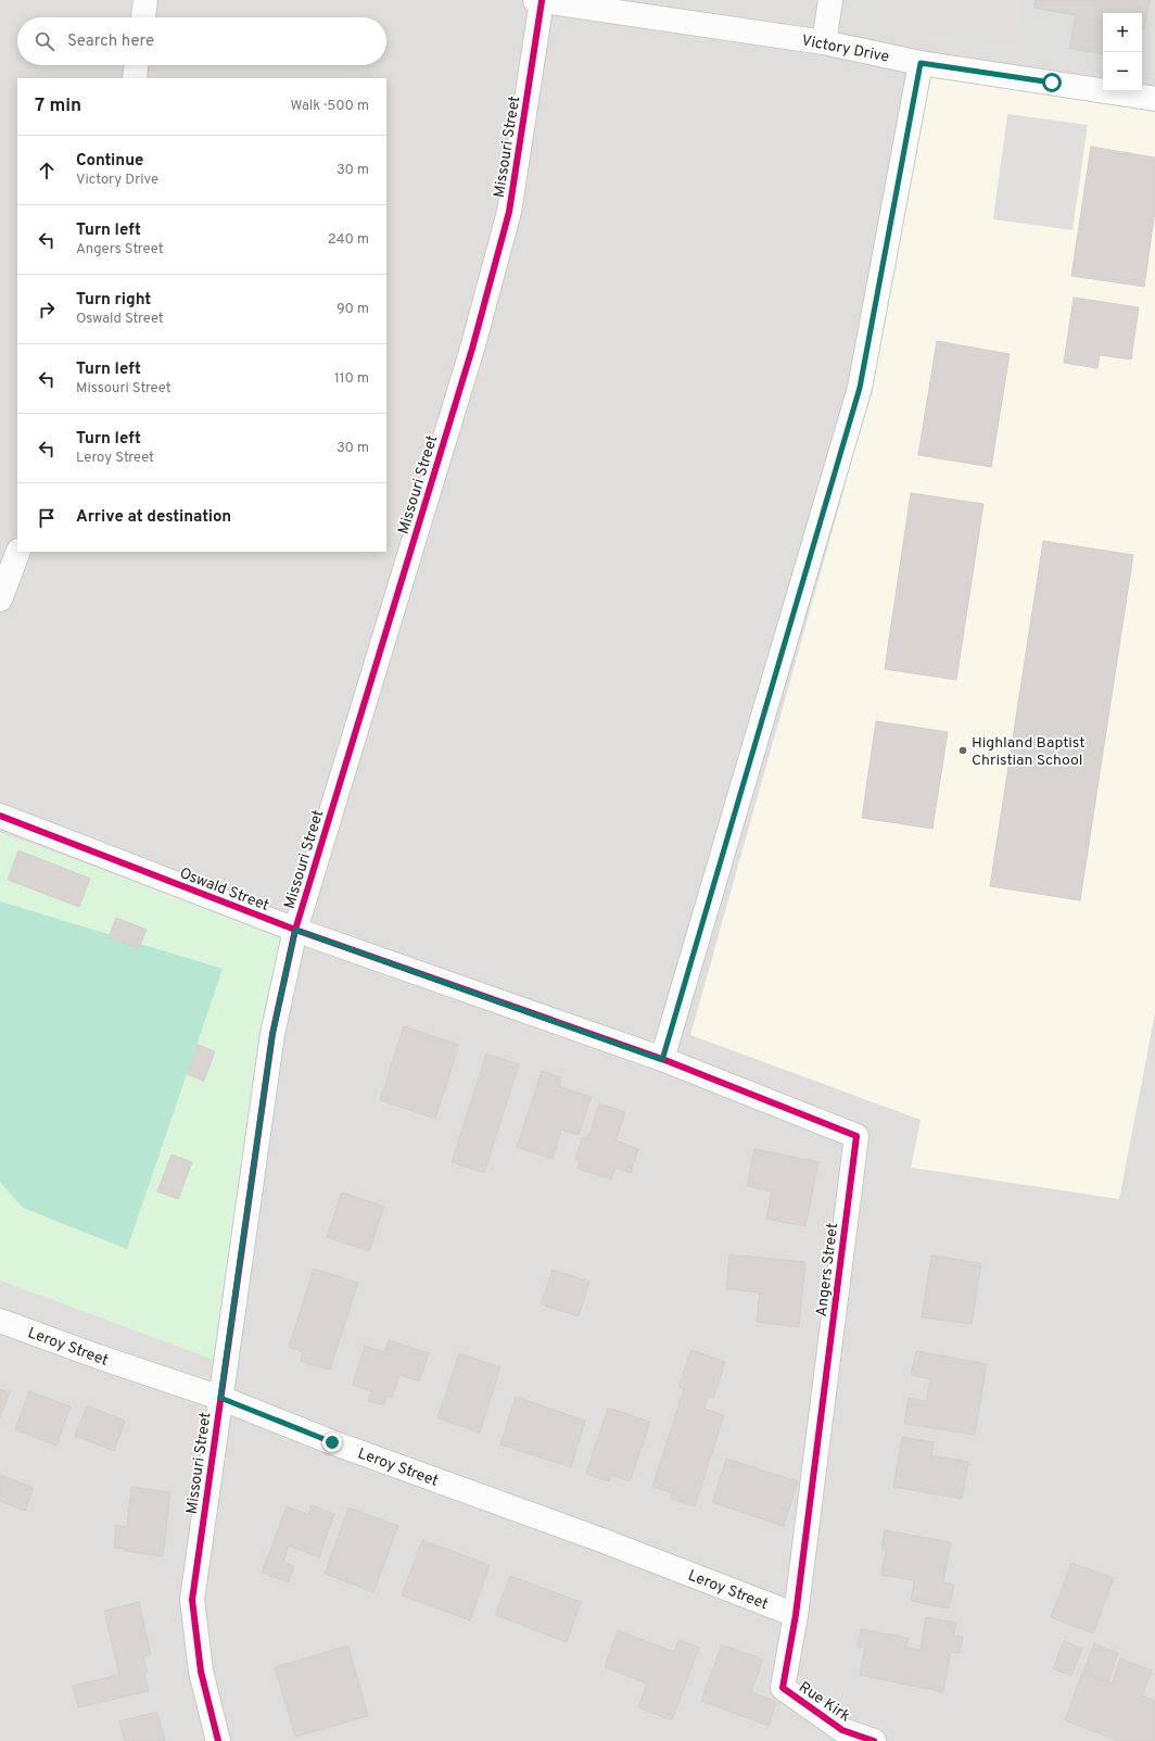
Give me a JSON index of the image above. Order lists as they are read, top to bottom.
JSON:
{
  "streets": {
    "street": [
      "Victory Drive",
      "Missouri Street",
      "Oswald Street",
      "Angers Street",
      "Leroy Street",
      "Rue Kirk"
    ]
  },
  "crossings": [
    ["Victory Drive", "Missouri Street"],
    ["Missouri Street", "Oswald Street"],
    ["Missouri Street", "Leroy Street"],
    ["Oswald Street", "Angers Street"],
    ["Angers Street", "Leroy Street"],
    ["Angers Street", "Rue Kirk"],
    ["Leroy Street", "Rue Kirk"]
  ],
  "places": ["Highland Baptist Christian School"],
  "page": {
    "map_buttons": ["+", "−"],
    "search": "Search here",
    "heading": ["7 min", "Walk · 500 m"],
    "list": [
      ["Continue", "Victory Drive", "30 m"],
      ["Turn left", "Angers Street", "240 m"],
      ["Turn right", "Oswald Street", "90 m"],
      ["Turn left", "Missouri Street", "110 m"],
      ["Turn left", "Leroy Street", "30 m"],
      "Arrive at destination"
    ]
  }
}
